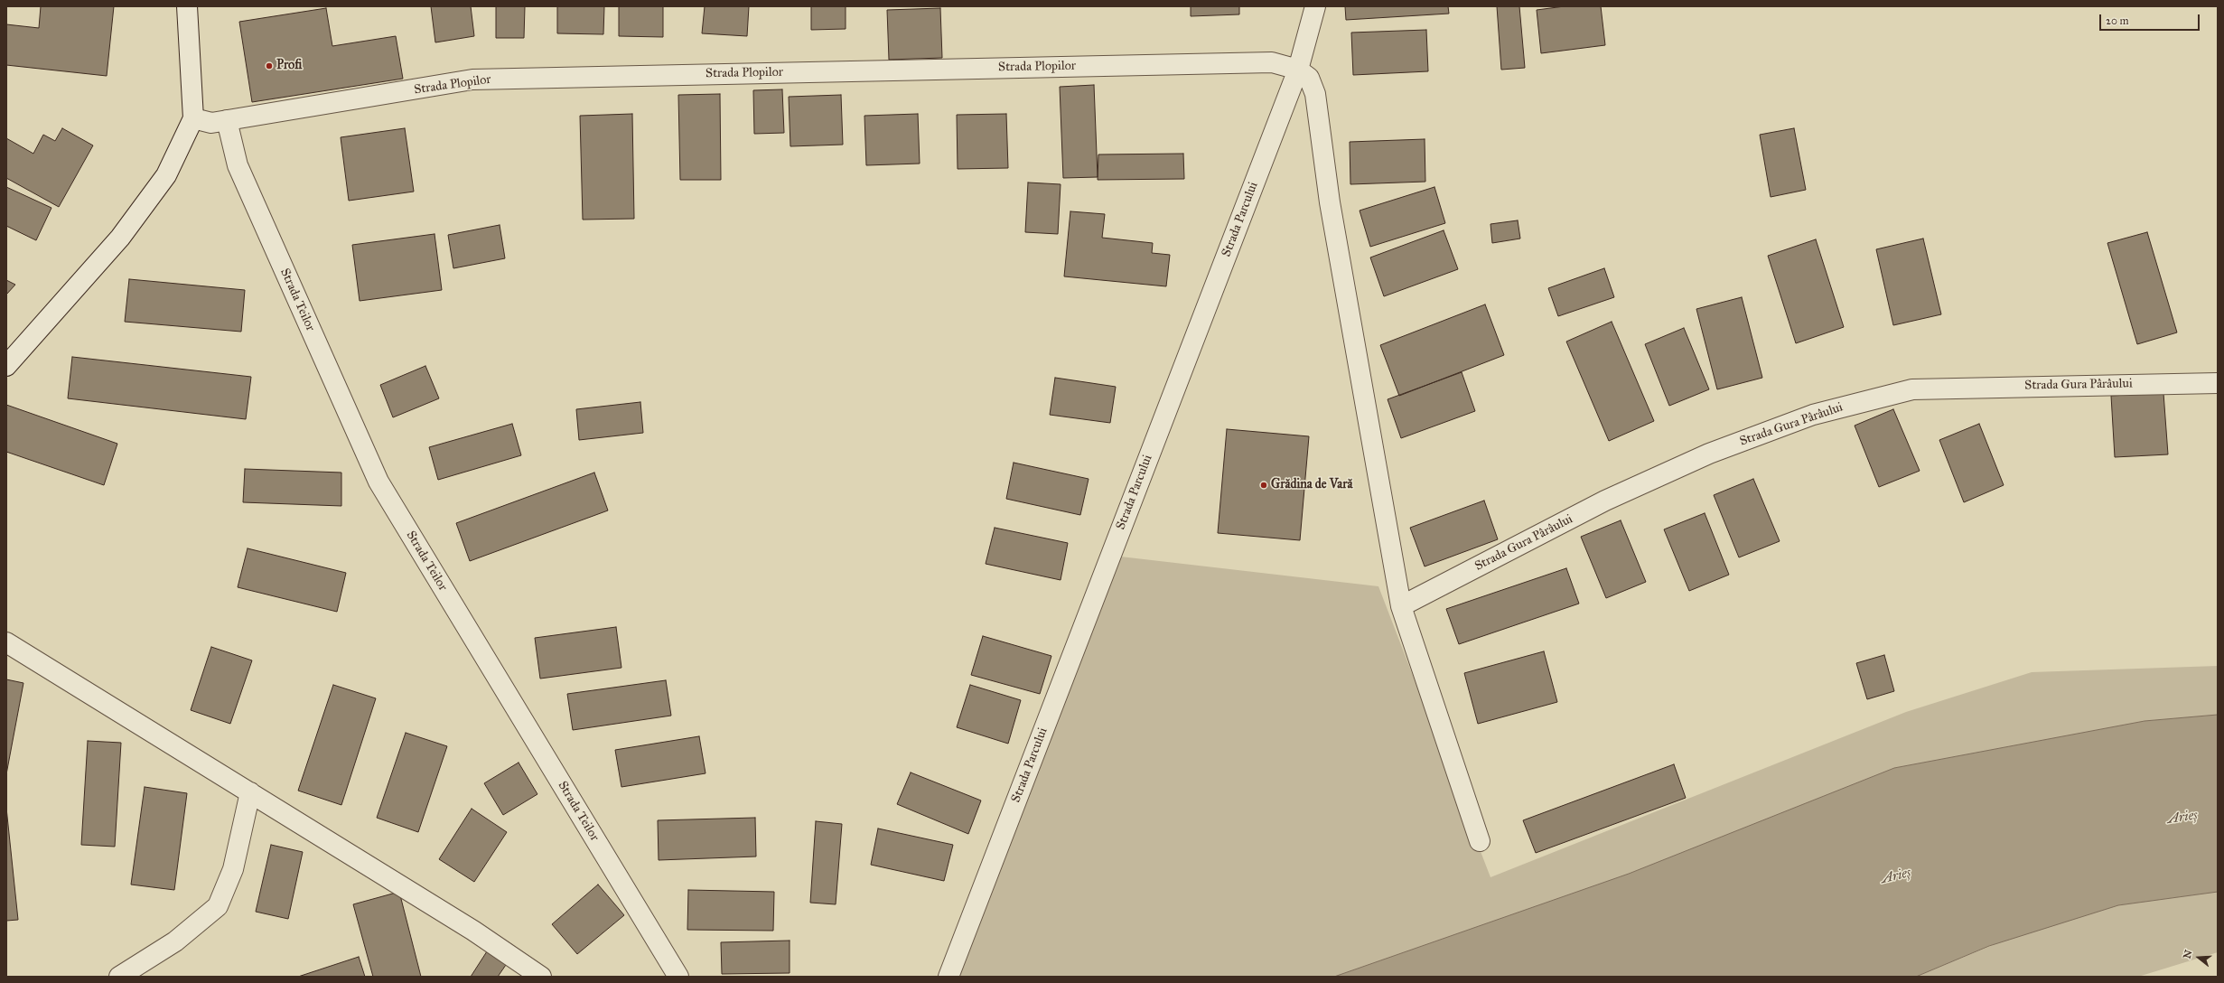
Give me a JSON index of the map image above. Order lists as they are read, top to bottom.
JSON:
{
  "streets": {
    "street": [
      "Strada Plopilor",
      "Strada Parcului",
      "Strada Teilor",
      "Strada Gura Pârâului"
    ]
  },
  "crossings": [
    ["Strada Plopilor", "Strada Parcului"],
    ["Strada Plopilor", "Strada Teilor"]
  ],
  "water": ["Arieș"],
  "places": ["Profi", "Grădina de Vară"],
  "scale_bar": "20 m",
  "north": "left"
}
